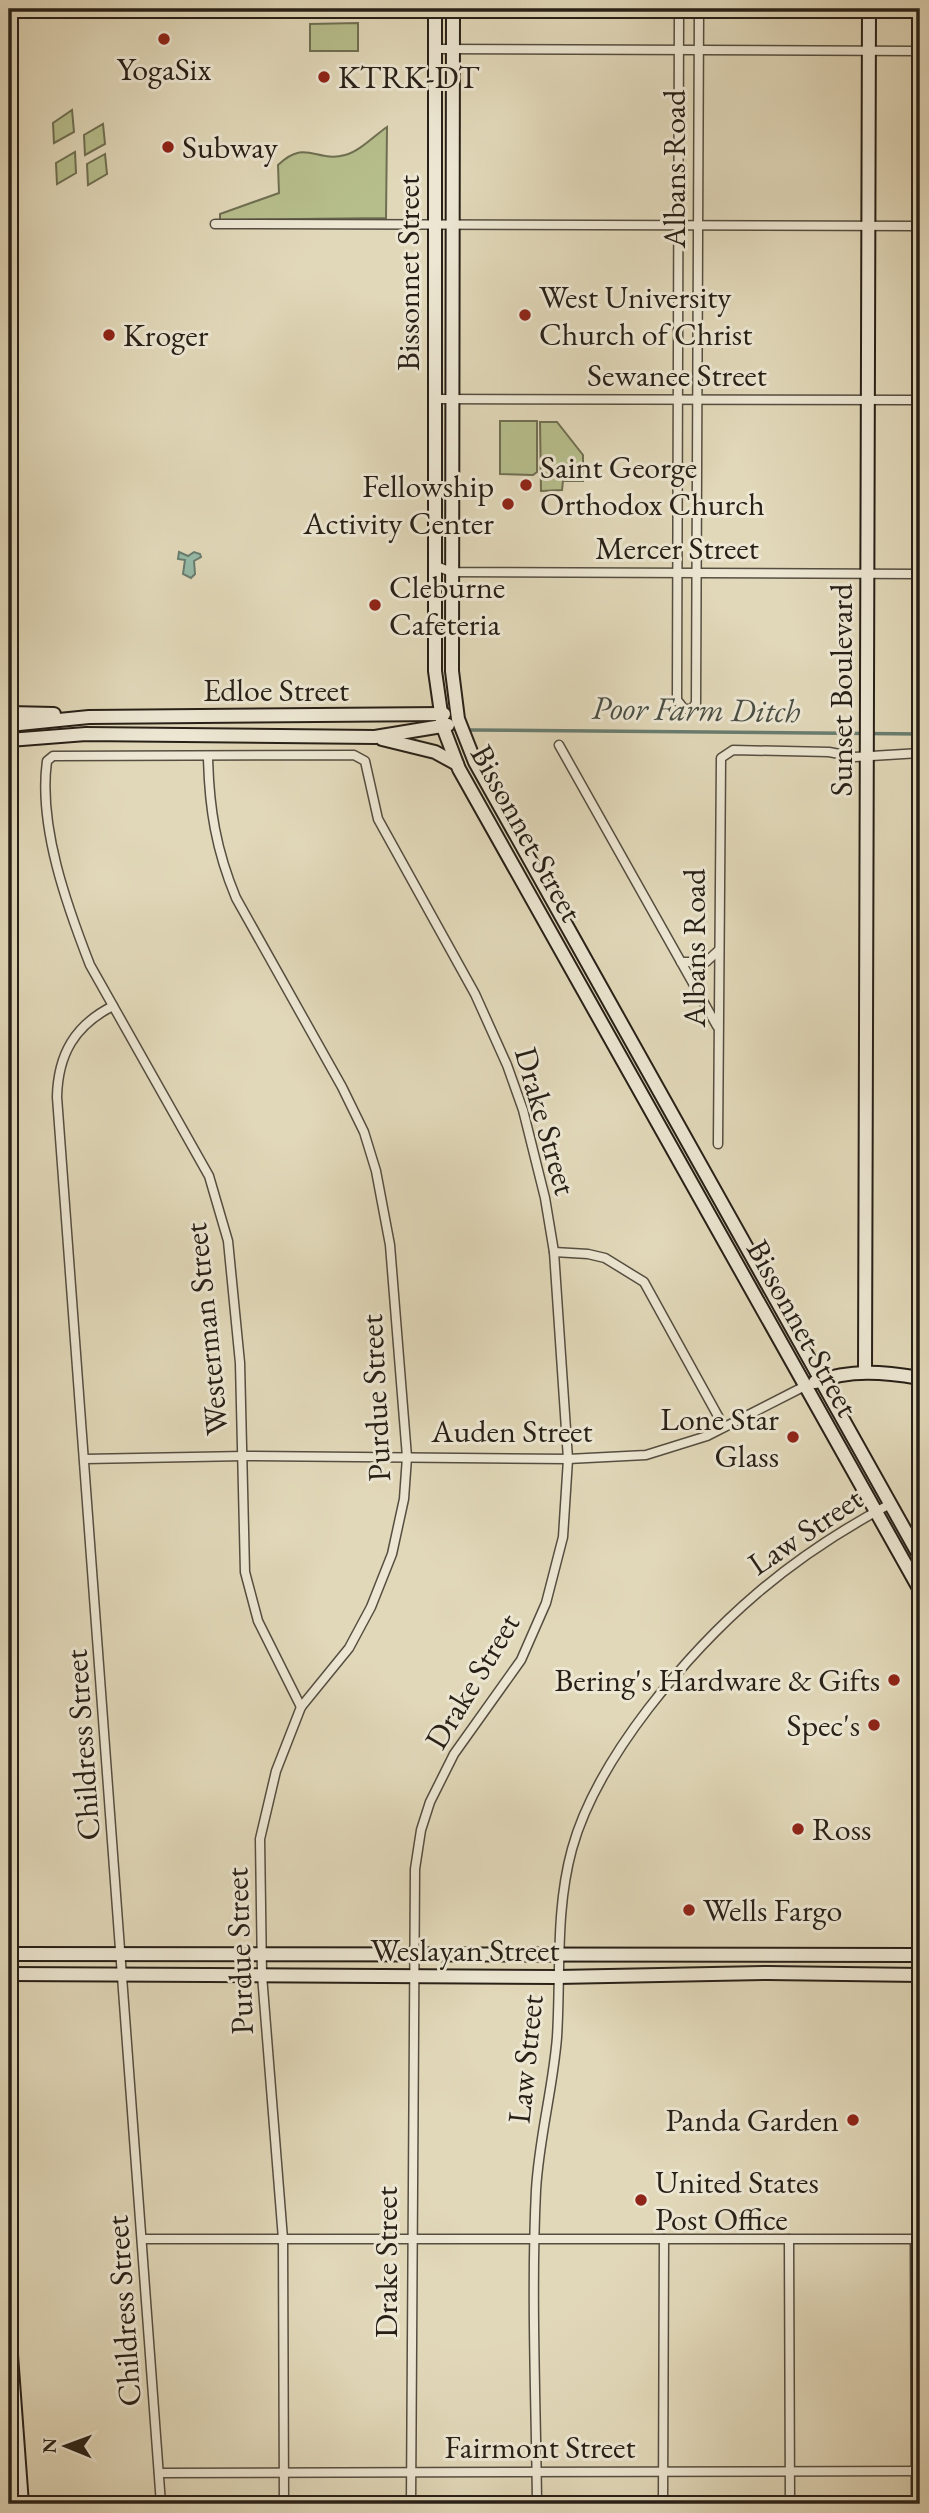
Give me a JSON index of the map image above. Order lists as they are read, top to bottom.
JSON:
{
  "streets": {
    "main road": [
      "Bissonnet Street",
      "Edloe Street",
      "Sunset Boulevard",
      "Auden Street",
      "Weslayan Street"
    ],
    "street": [
      "Albans Road",
      "Sewanee Street",
      "Mercer Street",
      "Drake Street",
      "Westerman Street",
      "Purdue Street",
      "Law Street",
      "Childress Street",
      "Fairmont Street"
    ]
  },
  "crossings": [
    ["Albans Road", "Sewanee Street"],
    ["Albans Road", "Mercer Street"],
    ["Albans Road", "Sunset Boulevard"],
    ["Bissonnet Street", "Sewanee Street"],
    ["Bissonnet Street", "Mercer Street"],
    ["Bissonnet Street", "Edloe Street"],
    ["Bissonnet Street", "Auden Street"],
    ["Bissonnet Street", "Law Street"],
    ["Sewanee Street", "Sunset Boulevard"],
    ["Mercer Street", "Sunset Boulevard"],
    ["Edloe Street", "Drake Street"],
    ["Edloe Street", "Westerman Street"],
    ["Edloe Street", "Purdue Street"],
    ["Sunset Boulevard", "Auden Street"],
    ["Drake Street", "Auden Street"],
    ["Drake Street", "Weslayan Street"],
    ["Drake Street", "Fairmont Street"],
    ["Westerman Street", "Purdue Street"],
    ["Westerman Street", "Auden Street"],
    ["Westerman Street", "Childress Street"],
    ["Purdue Street", "Auden Street"],
    ["Purdue Street", "Weslayan Street"],
    ["Purdue Street", "Fairmont Street"],
    ["Auden Street", "Childress Street"],
    ["Law Street", "Weslayan Street"],
    ["Law Street", "Fairmont Street"],
    ["Childress Street", "Weslayan Street"],
    ["Childress Street", "Fairmont Street"]
  ],
  "water": ["Poor Farm Ditch"],
  "places": [
    "YogaSix",
    "KTRK-DT",
    "Subway",
    "West University Church of Christ",
    "Kroger",
    "Saint George Orthodox Church",
    "Fellowship Activity Center",
    "Cleburne Cafeteria",
    "Lone Star Glass",
    "Bering's Hardware & Gifts",
    "Spec's",
    "Ross",
    "Wells Fargo",
    "Panda Garden",
    "United States Post Office"
  ],
  "north": "left"
}
